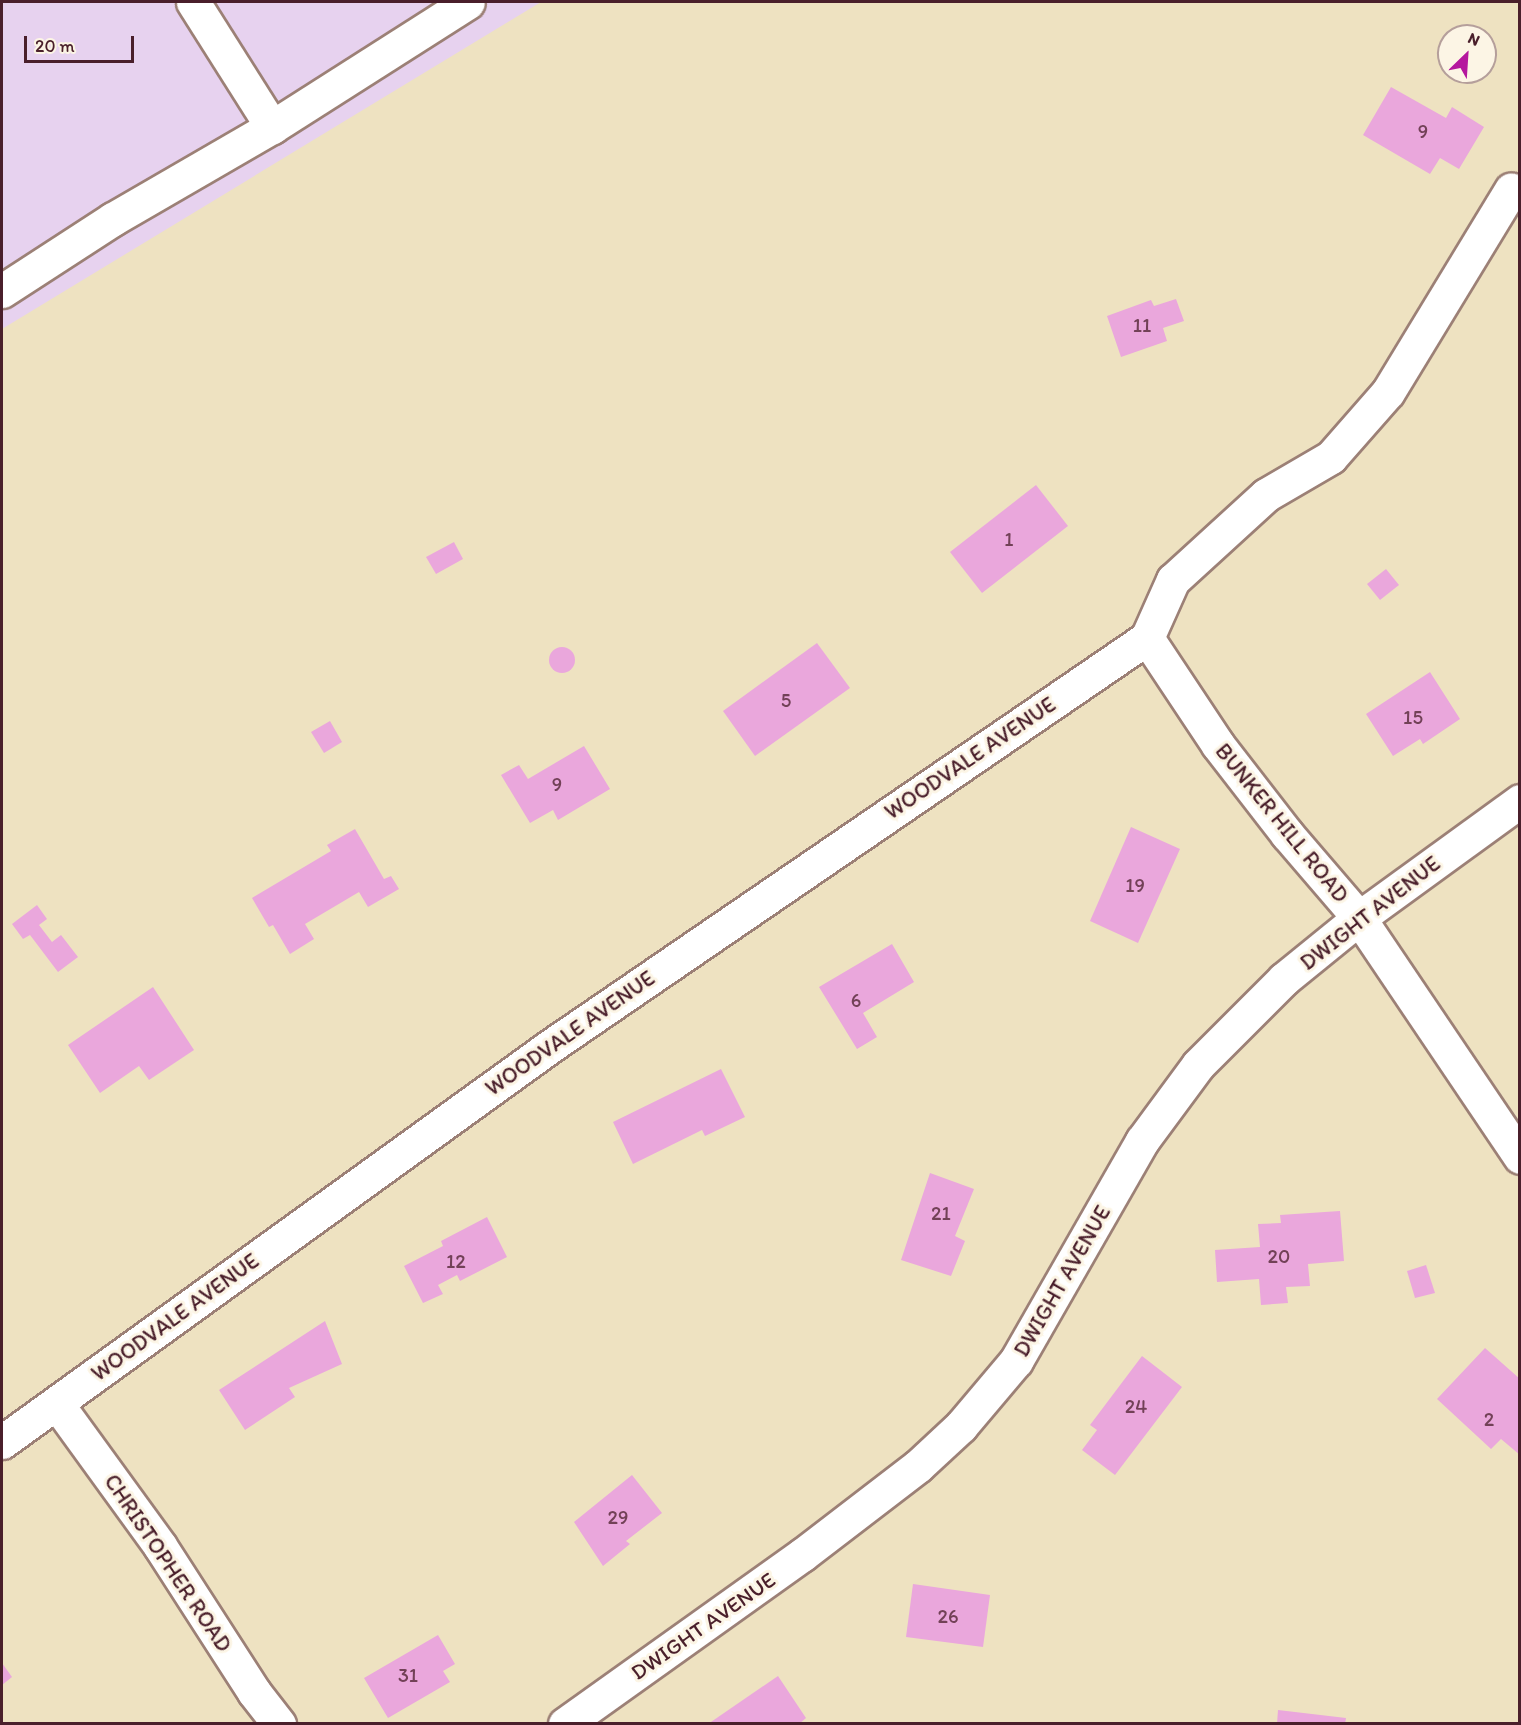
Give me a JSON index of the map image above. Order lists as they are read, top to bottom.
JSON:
{
  "streets": {
    "street": [
      "WOODVALE AVENUE",
      "BUNKER HILL ROAD",
      "DWIGHT AVENUE",
      "CHRISTOPHER ROAD"
    ]
  },
  "crossings": [
    ["WOODVALE AVENUE", "BUNKER HILL ROAD"],
    ["WOODVALE AVENUE", "CHRISTOPHER ROAD"],
    ["BUNKER HILL ROAD", "DWIGHT AVENUE"]
  ],
  "house_numbers": [
    "9",
    "11",
    "1",
    "5",
    "15",
    "9",
    "19",
    "6",
    "21",
    "20",
    "12",
    "24",
    "2",
    "29",
    "26",
    "31"
  ],
  "scale_bar": "20 m",
  "north": "top right"
}
